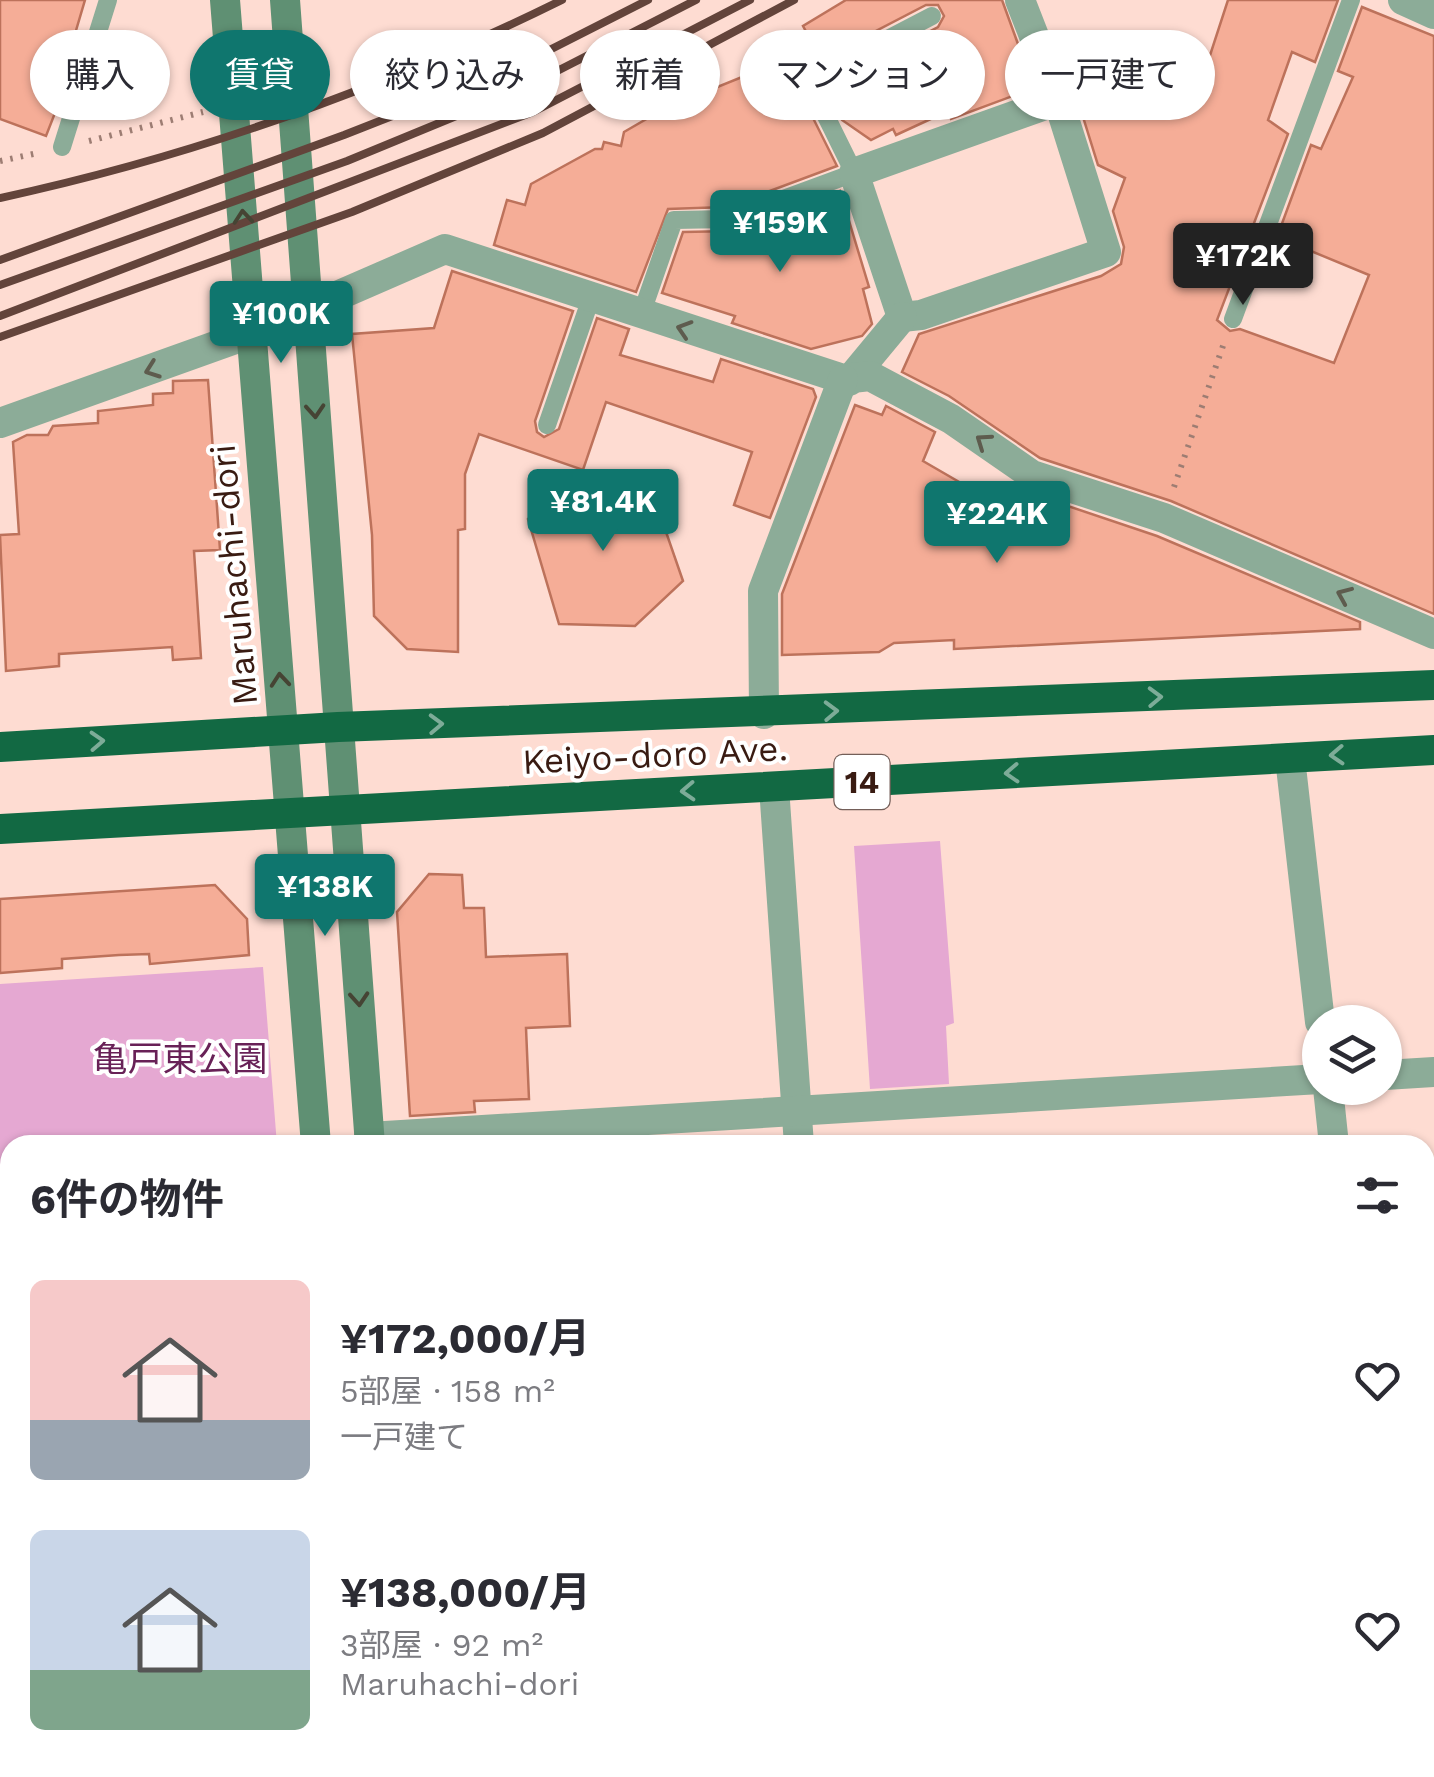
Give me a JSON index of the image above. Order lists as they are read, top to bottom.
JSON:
{
  "streets": {
    "highway": ["Keiyo-doro Ave.", "14"],
    "main road": ["Maruhachi-dori"]
  },
  "crossings": [
    ["Maruhachi-dori", "Keiyo-doro Ave."]
  ],
  "parks": ["亀戸東公園"],
  "page": {
    "chip": [
      "購入",
      "賃貸",
      "絞り込み",
      "新着",
      "マンション",
      "一戸建て"
    ],
    "price": [
      "¥159K",
      "¥172K",
      "¥100K",
      "¥81.4K",
      "¥224K",
      "¥138K"
    ],
    "heading": "6件の物件",
    "list": [
      {
        "name": "¥172,000/月",
        "note": "5部屋 · 158 m² · 一戸建て"
      },
      {
        "name": "¥138,000/月",
        "note": "3部屋 · 92 m² · Maruhachi-dori"
      }
    ]
  }
}
